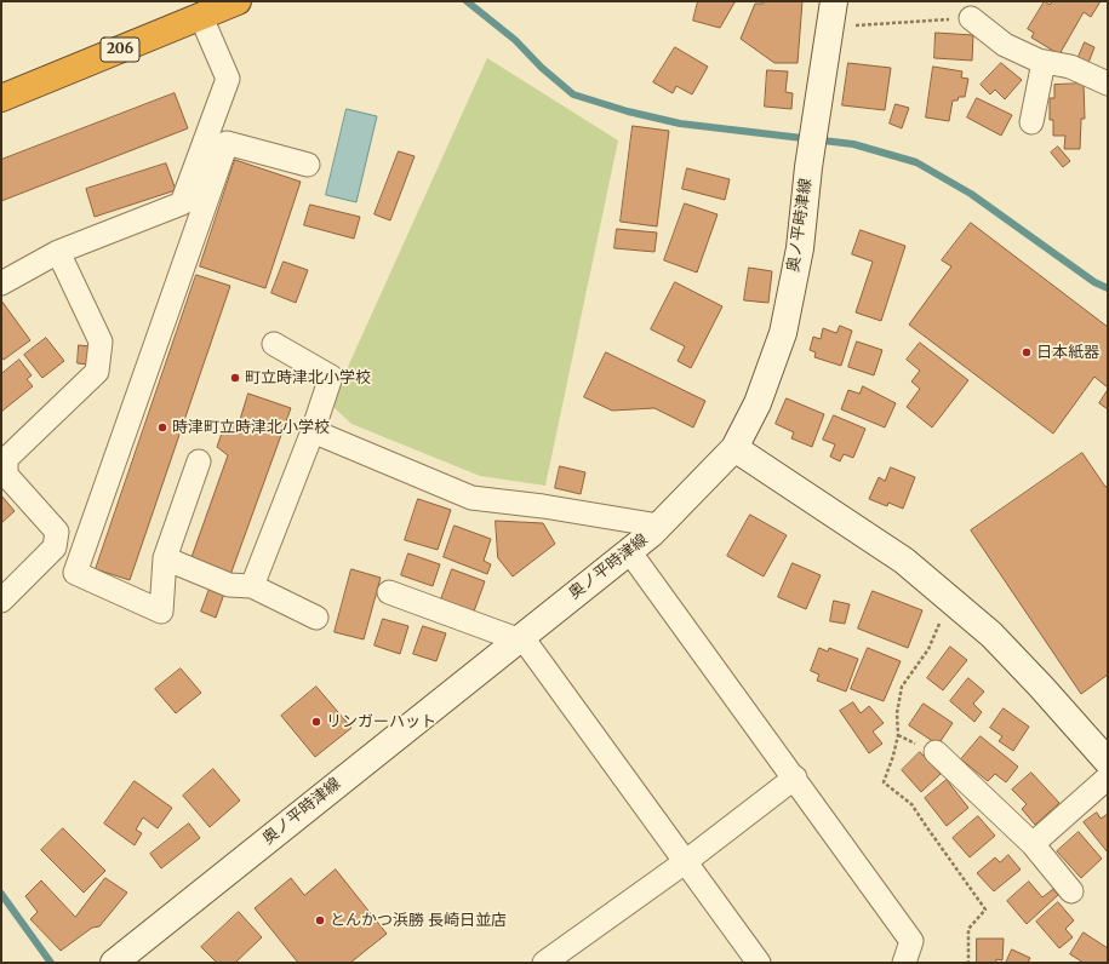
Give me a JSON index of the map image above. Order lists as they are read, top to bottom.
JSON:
{
  "streets": {
    "highway": ["206"],
    "main road": ["奥ノ平時津線"]
  },
  "places": [
    "日本紙器",
    "町立時津北小学校",
    "時津町立時津北小学校",
    "リンガーハット",
    "とんかつ浜勝 長崎日並店"
  ]
}
